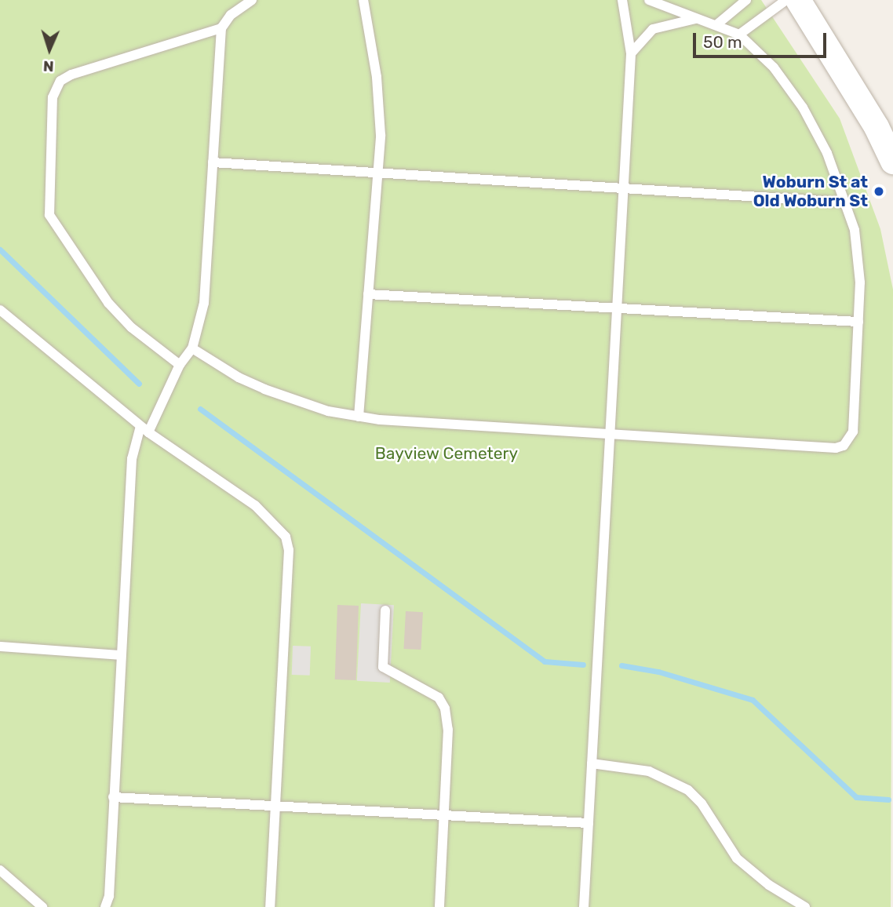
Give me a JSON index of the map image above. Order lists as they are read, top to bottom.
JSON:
{
  "parks": ["Bayview Cemetery"],
  "places": ["Woburn St at Old Woburn St"],
  "scale_bar": "50 m",
  "north": "bottom"
}
